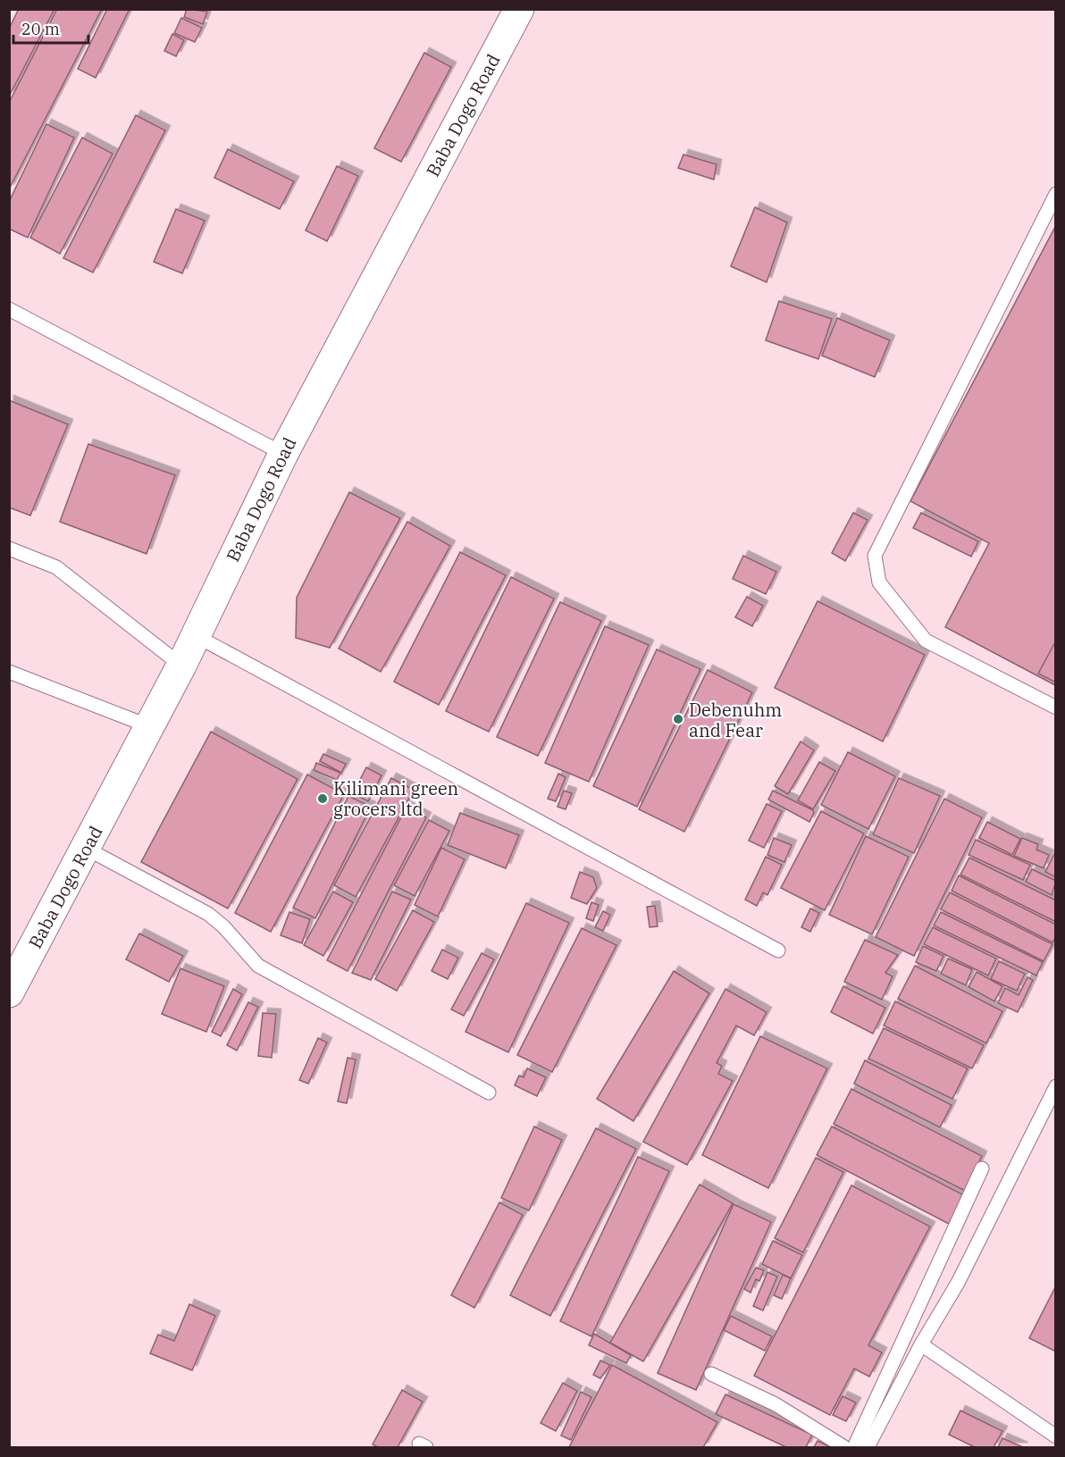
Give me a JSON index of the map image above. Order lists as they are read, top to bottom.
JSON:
{
  "streets": {
    "street": ["Baba Dogo Road"]
  },
  "places": ["Debenuhm and Fear", "Kilimani green grocers ltd"],
  "scale_bar": "20 m"
}
